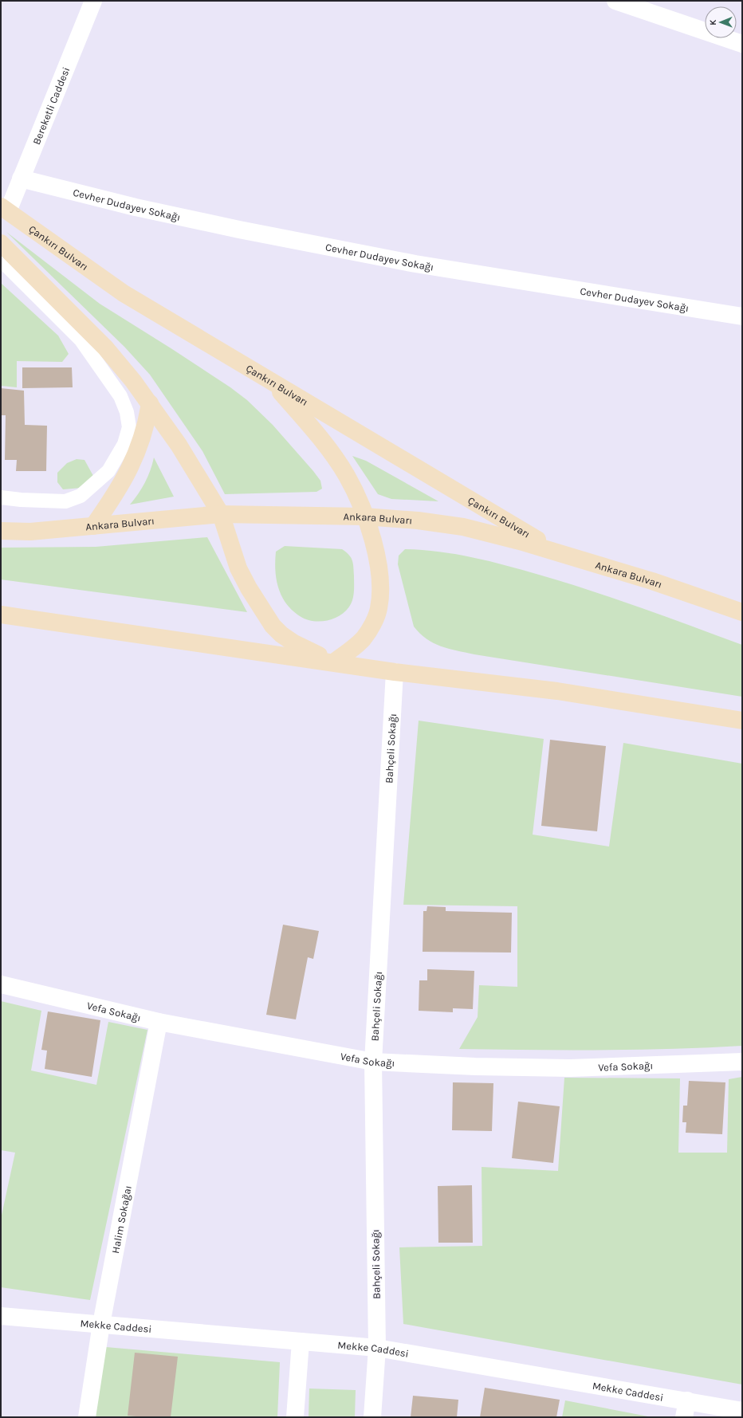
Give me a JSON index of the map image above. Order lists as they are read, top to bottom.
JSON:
{
  "streets": {
    "main road": ["Çankırı Bulvarı", "Ankara Bulvarı"],
    "street": [
      "Bereketli Caddesi",
      "Cevher Dudayev Sokağı",
      "Bahçeli Sokağı",
      "Vefa Sokağı",
      "Halim Sokağaı",
      "Mekke Caddesi"
    ]
  },
  "crossings": [
    ["Bereketli Caddesi", "Cevher Dudayev Sokağı"],
    ["Bereketli Caddesi", "Çankırı Bulvarı"],
    ["Çankırı Bulvarı", "Ankara Bulvarı"],
    ["Bahçeli Sokağı", "Vefa Sokağı"],
    ["Bahçeli Sokağı", "Mekke Caddesi"],
    ["Vefa Sokağı", "Halim Sokağaı"],
    ["Halim Sokağaı", "Mekke Caddesi"]
  ],
  "north": "left"
}
